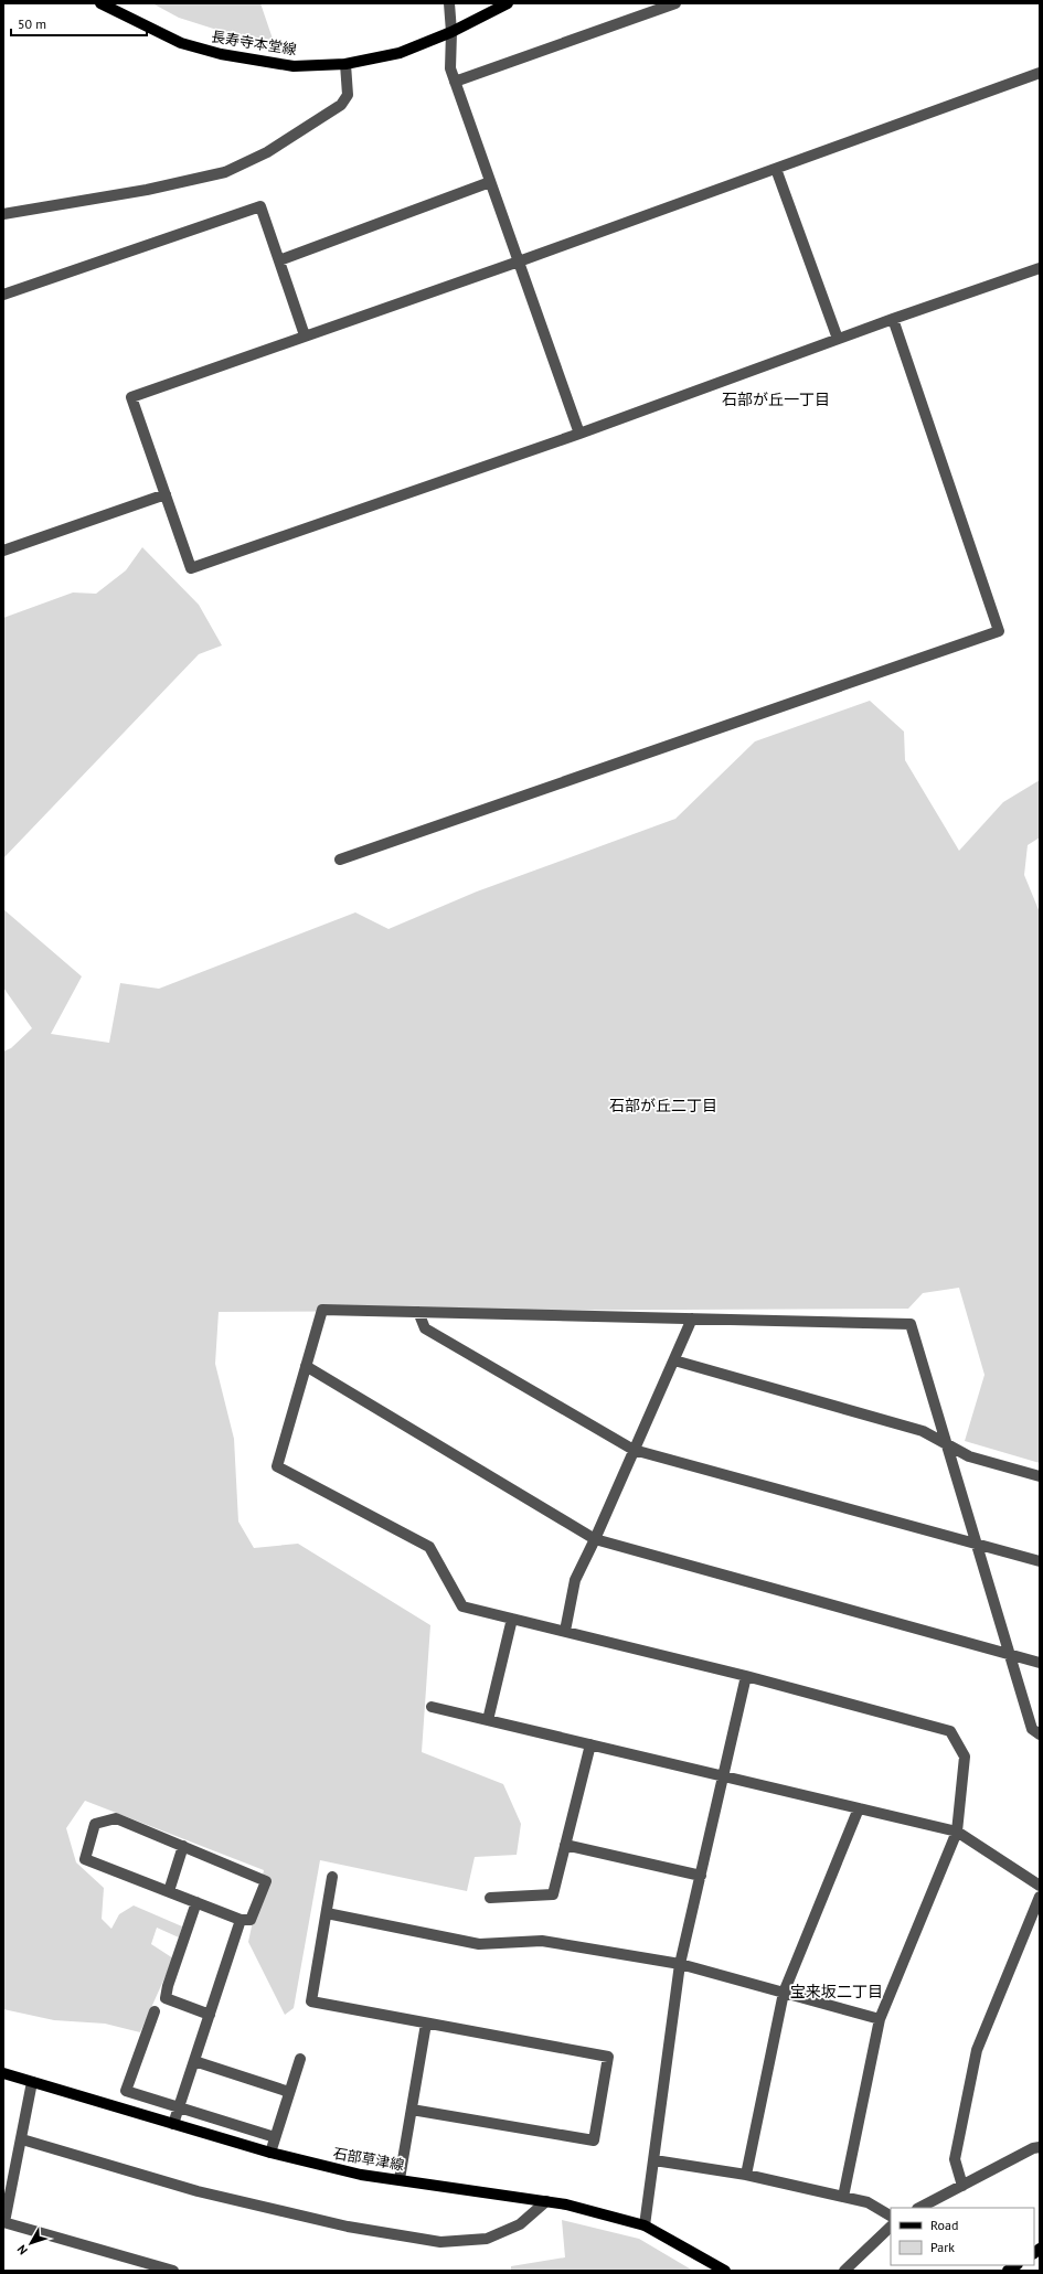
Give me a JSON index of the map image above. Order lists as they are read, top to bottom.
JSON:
{
  "streets": {
    "main road": ["長寿寺本堂線", "石部草津線"]
  },
  "districts": ["石部が丘一丁目", "石部が丘二丁目", "宝来坂二丁目"],
  "legend": ["Road", "Park"],
  "scale_bar": "50 m",
  "north": "bottom left"
}
